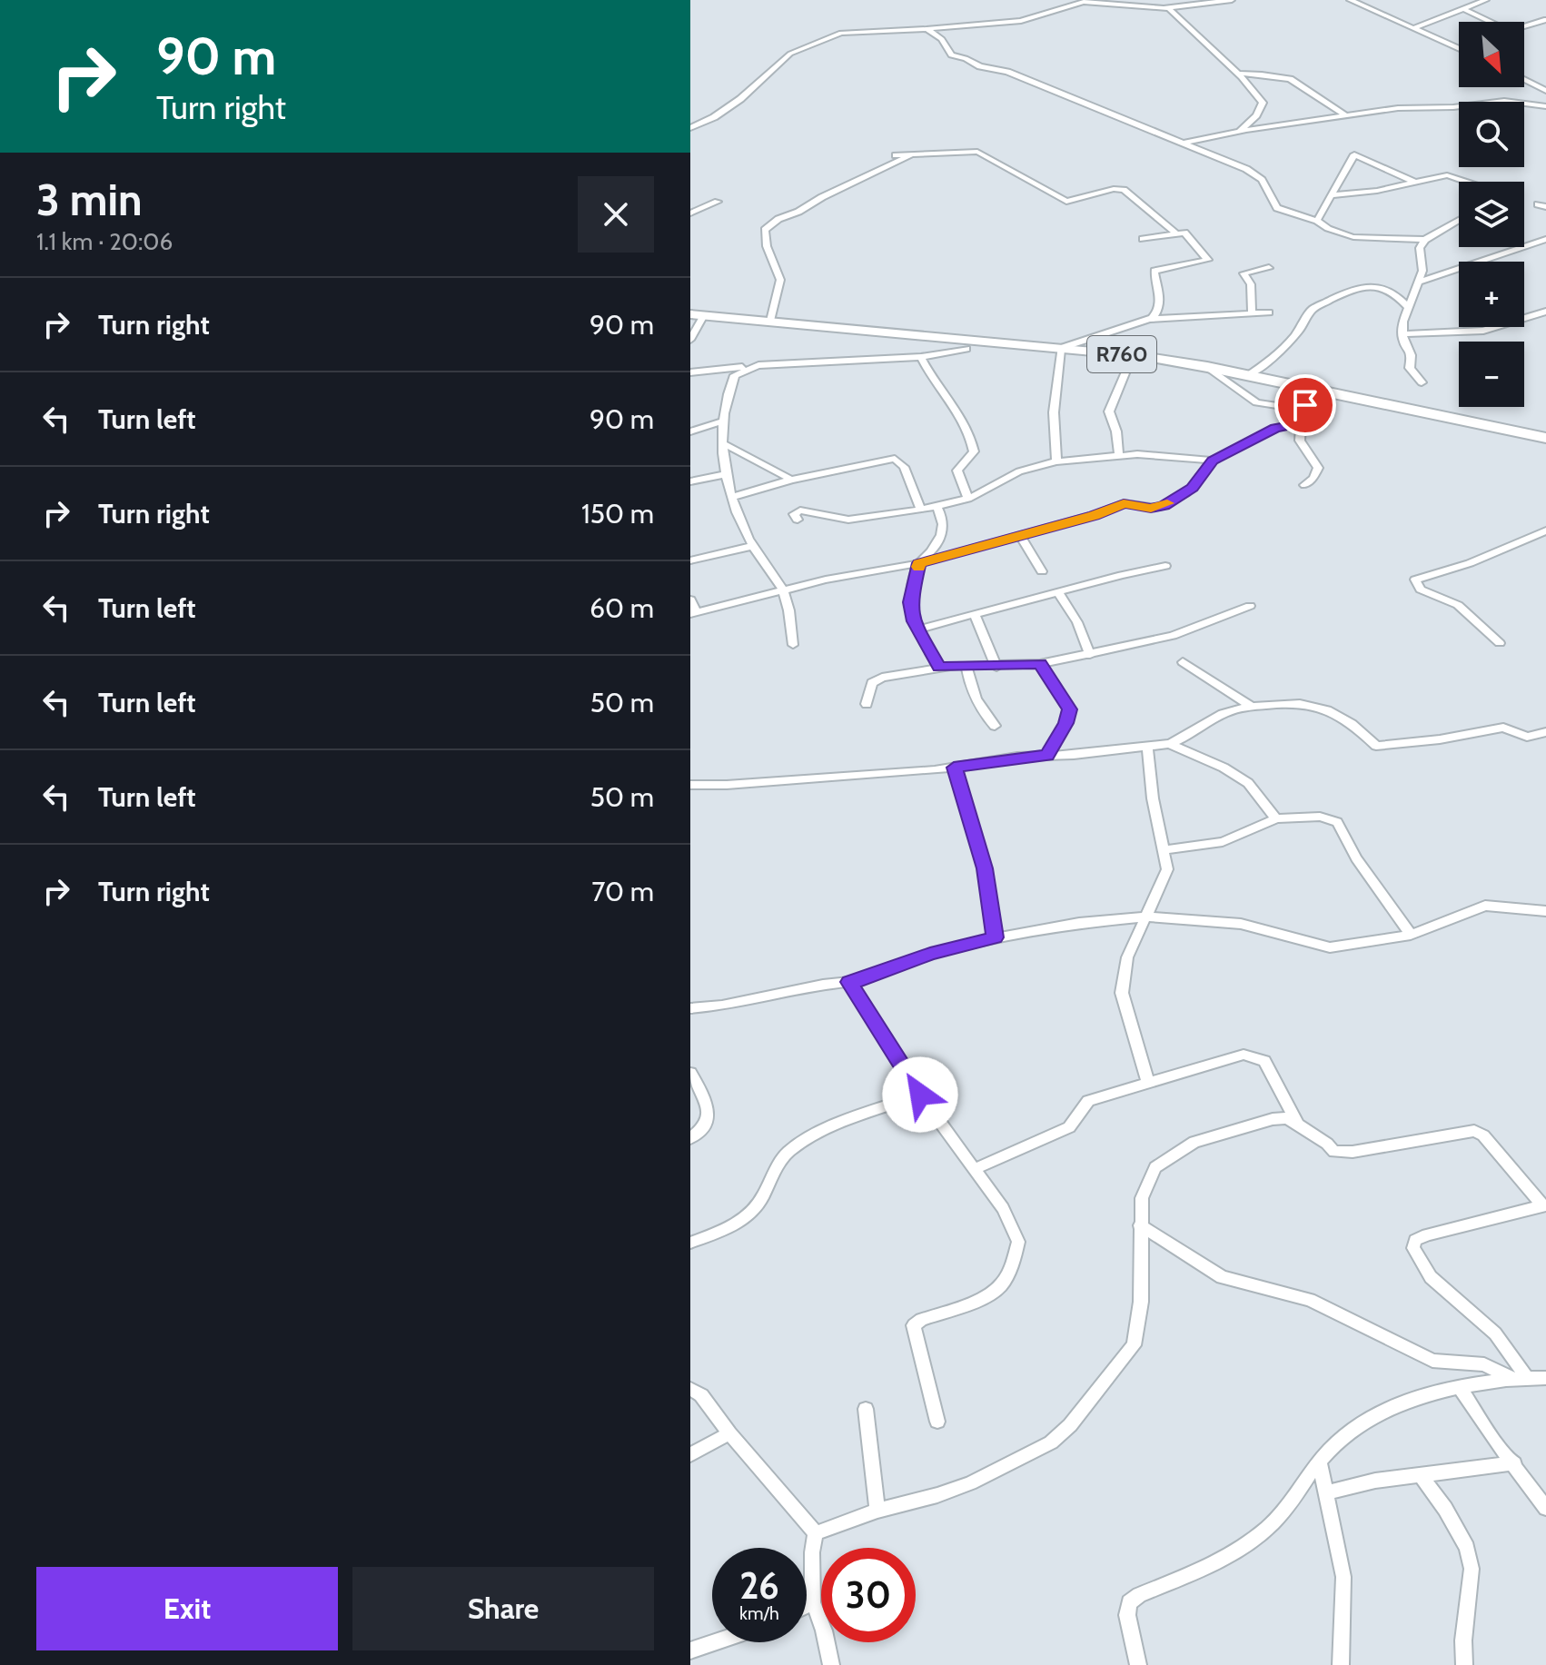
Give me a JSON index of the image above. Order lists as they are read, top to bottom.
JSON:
{
  "streets": {
    "main road": ["R760"]
  },
  "north": "bottom right",
  "page": {
    "turn": ["90 m", "Turn right"],
    "map_buttons": ["+", "−"],
    "heading": ["3 min", "1.1 km · 20:06"],
    "list": [
      {
        "name": "Turn right",
        "value": "90 m"
      },
      {
        "name": "Turn left",
        "value": "90 m"
      },
      {
        "name": "Turn right",
        "value": "150 m"
      },
      {
        "name": "Turn left",
        "value": "60 m"
      },
      {
        "name": "Turn left",
        "value": "50 m"
      },
      {
        "name": "Turn left",
        "value": "50 m"
      },
      {
        "name": "Turn right",
        "value": "70 m"
      }
    ],
    "speed": "26 km/h",
    "limit": "30",
    "buttons": ["Exit", "Share"]
  }
}
